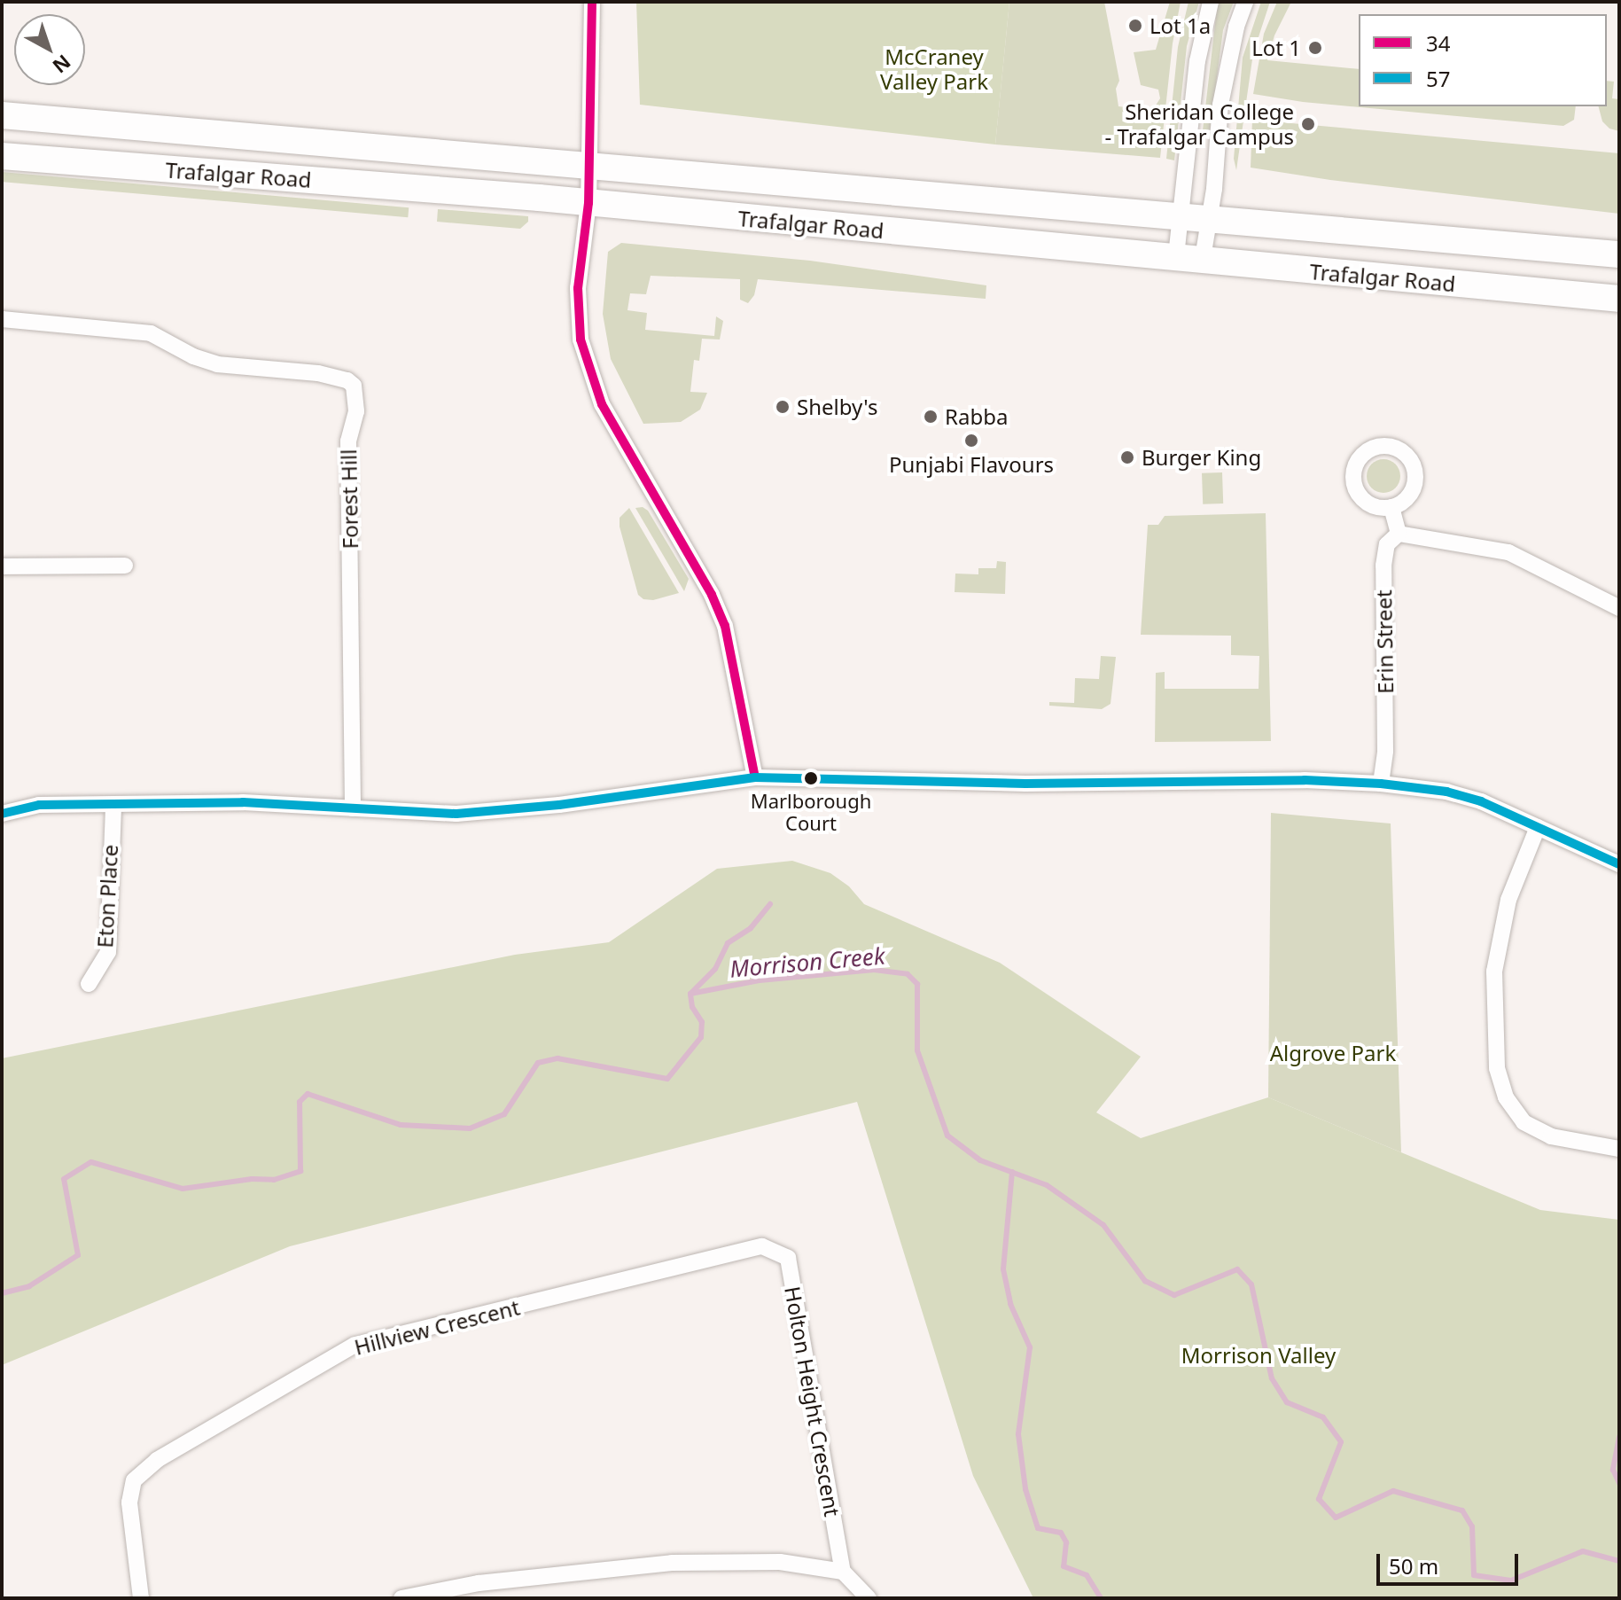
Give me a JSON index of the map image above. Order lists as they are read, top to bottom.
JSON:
{
  "streets": {
    "main road": ["Trafalgar Road"],
    "street": [
      "Forest Hill",
      "Erin Street",
      "Eton Place",
      "Hillview Crescent",
      "Holton Height Crescent"
    ]
  },
  "crossings": [
    ["Hillview Crescent", "Holton Height Crescent"]
  ],
  "water": ["Morrison Creek"],
  "parks": ["McCraney Valley Park", "Algrove Park", "Morrison Valley"],
  "places": [
    "Lot 1a",
    "Lot 1",
    "Sheridan College - Trafalgar Campus",
    "Shelby's",
    "Rabba",
    "Punjabi Flavours",
    "Burger King",
    "Marlborough Court"
  ],
  "lines": ["transit line 34", "transit line 57"],
  "legend": ["34", "57"],
  "scale_bar": "50 m",
  "north": "bottom right"
}
